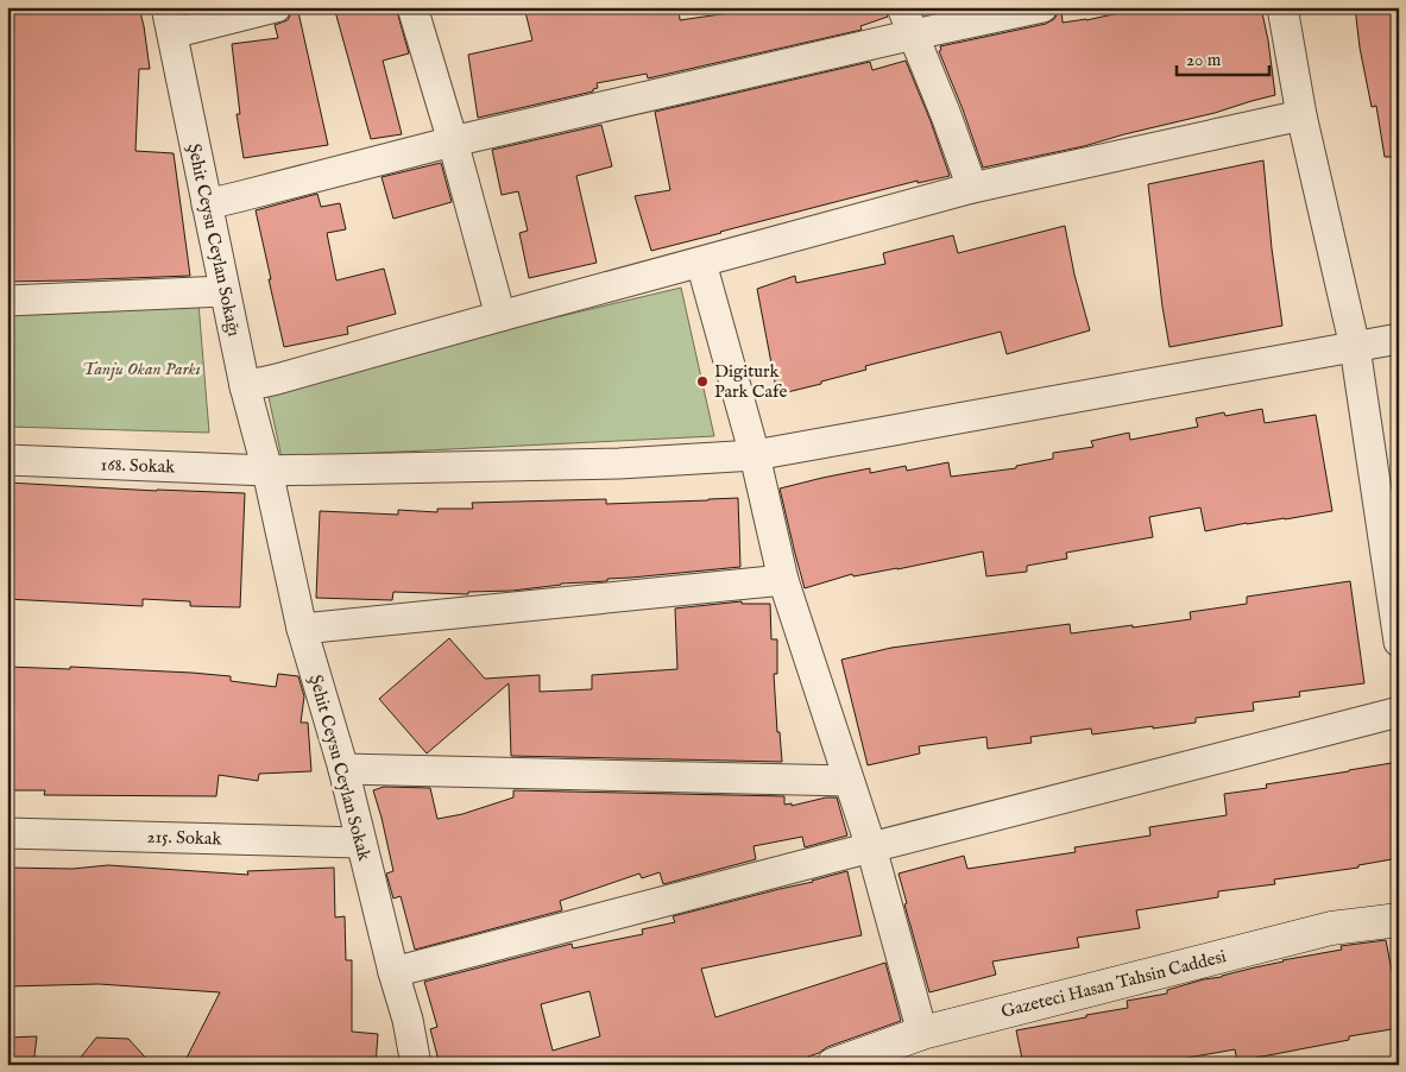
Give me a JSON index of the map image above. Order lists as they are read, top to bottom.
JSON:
{
  "streets": {
    "main road": ["Gazeteci Hasan Tahsin Caddesi"],
    "street": [
      "Şehit Ceysu Ceylan Sokağı",
      "168. Sokak",
      "Şehit Ceysu Ceylan Sokak",
      "215. Sokak"
    ]
  },
  "crossings": [
    ["Şehit Ceysu Ceylan Sokağı", "168. Sokak"],
    ["Şehit Ceysu Ceylan Sokağı", "Şehit Ceysu Ceylan Sokak"],
    ["168. Sokak", "Şehit Ceysu Ceylan Sokak"],
    ["Şehit Ceysu Ceylan Sokak", "215. Sokak"]
  ],
  "parks": ["Tanju Okan Parkı"],
  "places": ["Digiturk Park Cafe"],
  "scale_bar": "20 m"
}
